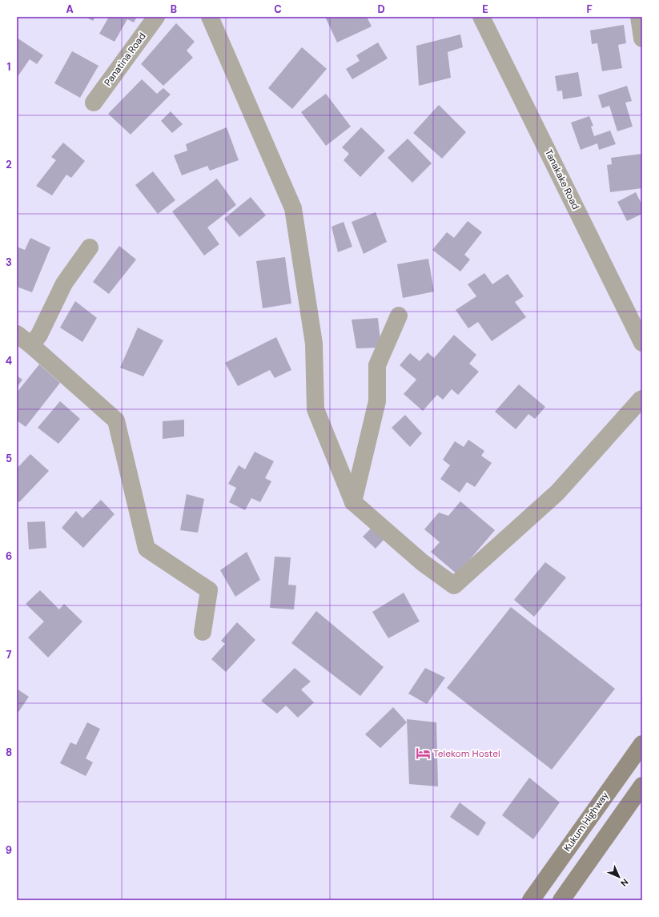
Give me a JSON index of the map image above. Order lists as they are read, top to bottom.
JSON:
{
  "streets": {
    "main road": ["Kukum Highway"],
    "street": ["Panatina Road", "Tanakake Road"]
  },
  "places": {
    "hotel": ["Telekom Hostel"]
  },
  "north": "bottom right",
  "grid": {
    "columns": [
      "A",
      "B",
      "C",
      "D",
      "E",
      "F"
    ],
    "rows": [
      "1",
      "2",
      "3",
      "4",
      "5",
      "6",
      "7",
      "8",
      "9"
    ]
  }
}
